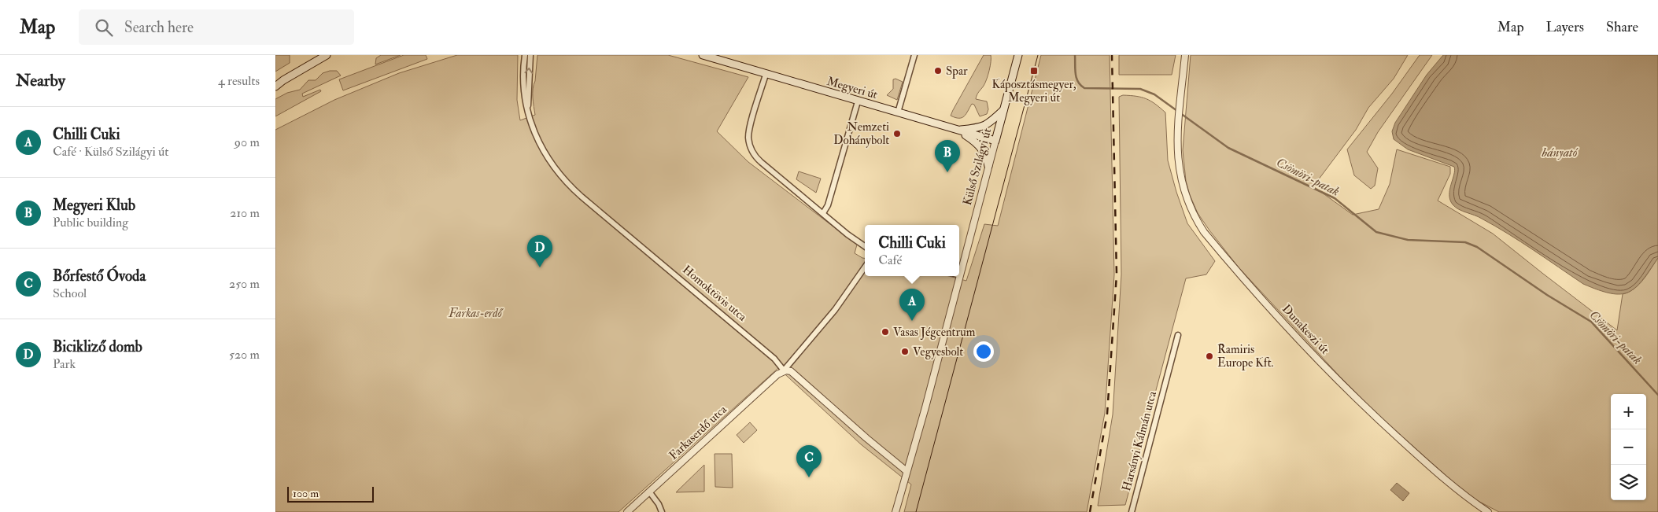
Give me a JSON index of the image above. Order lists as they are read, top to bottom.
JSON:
{
  "streets": {
    "main road": ["Megyeri út", "Külső Szilágyi út"],
    "street": [
      "Homoktövis utca",
      "Dunakeszi út",
      "Farkaserdő utca",
      "Harsányi Kálmán utca"
    ]
  },
  "crossings": [
    ["Megyeri út", "Külső Szilágyi út"],
    ["Külső Szilágyi út", "Homoktövis utca"],
    ["Homoktövis utca", "Farkaserdő utca"]
  ],
  "water": ["bányató", "Csömöri-patak"],
  "parks": ["Farkas-erdő"],
  "places": {
    "other": [
      "Spar",
      "Nemzeti Dohánybolt",
      "Vasas Jégcentrum",
      "Vegyesbolt",
      "Ramiris Europe Kft."
    ],
    "transit": ["Káposztásmegyer, Megyeri út"]
  },
  "scale_bar": "100 m",
  "page": {
    "header": "Map",
    "search": "Search here",
    "nav": ["Map", "Layers", "Share"],
    "heading": ["Nearby", "4 results"],
    "list": [
      {
        "mark": "A",
        "name": "Chilli Cuki",
        "note": "Café · Külső Szilágyi út",
        "value": "90 m"
      },
      {
        "mark": "B",
        "name": "Megyeri Klub",
        "note": "Public building",
        "value": "210 m"
      },
      {
        "mark": "C",
        "name": "Bőrfestő Óvoda",
        "note": "School",
        "value": "250 m"
      },
      {
        "mark": "D",
        "name": "Bicikliző domb",
        "note": "Park",
        "value": "520 m"
      }
    ],
    "pins": [
      "B",
      "D",
      "A",
      "C"
    ],
    "popup": ["Chilli Cuki", "Café"],
    "map_buttons": ["+", "−"],
    "scale": "100 m"
  }
}
